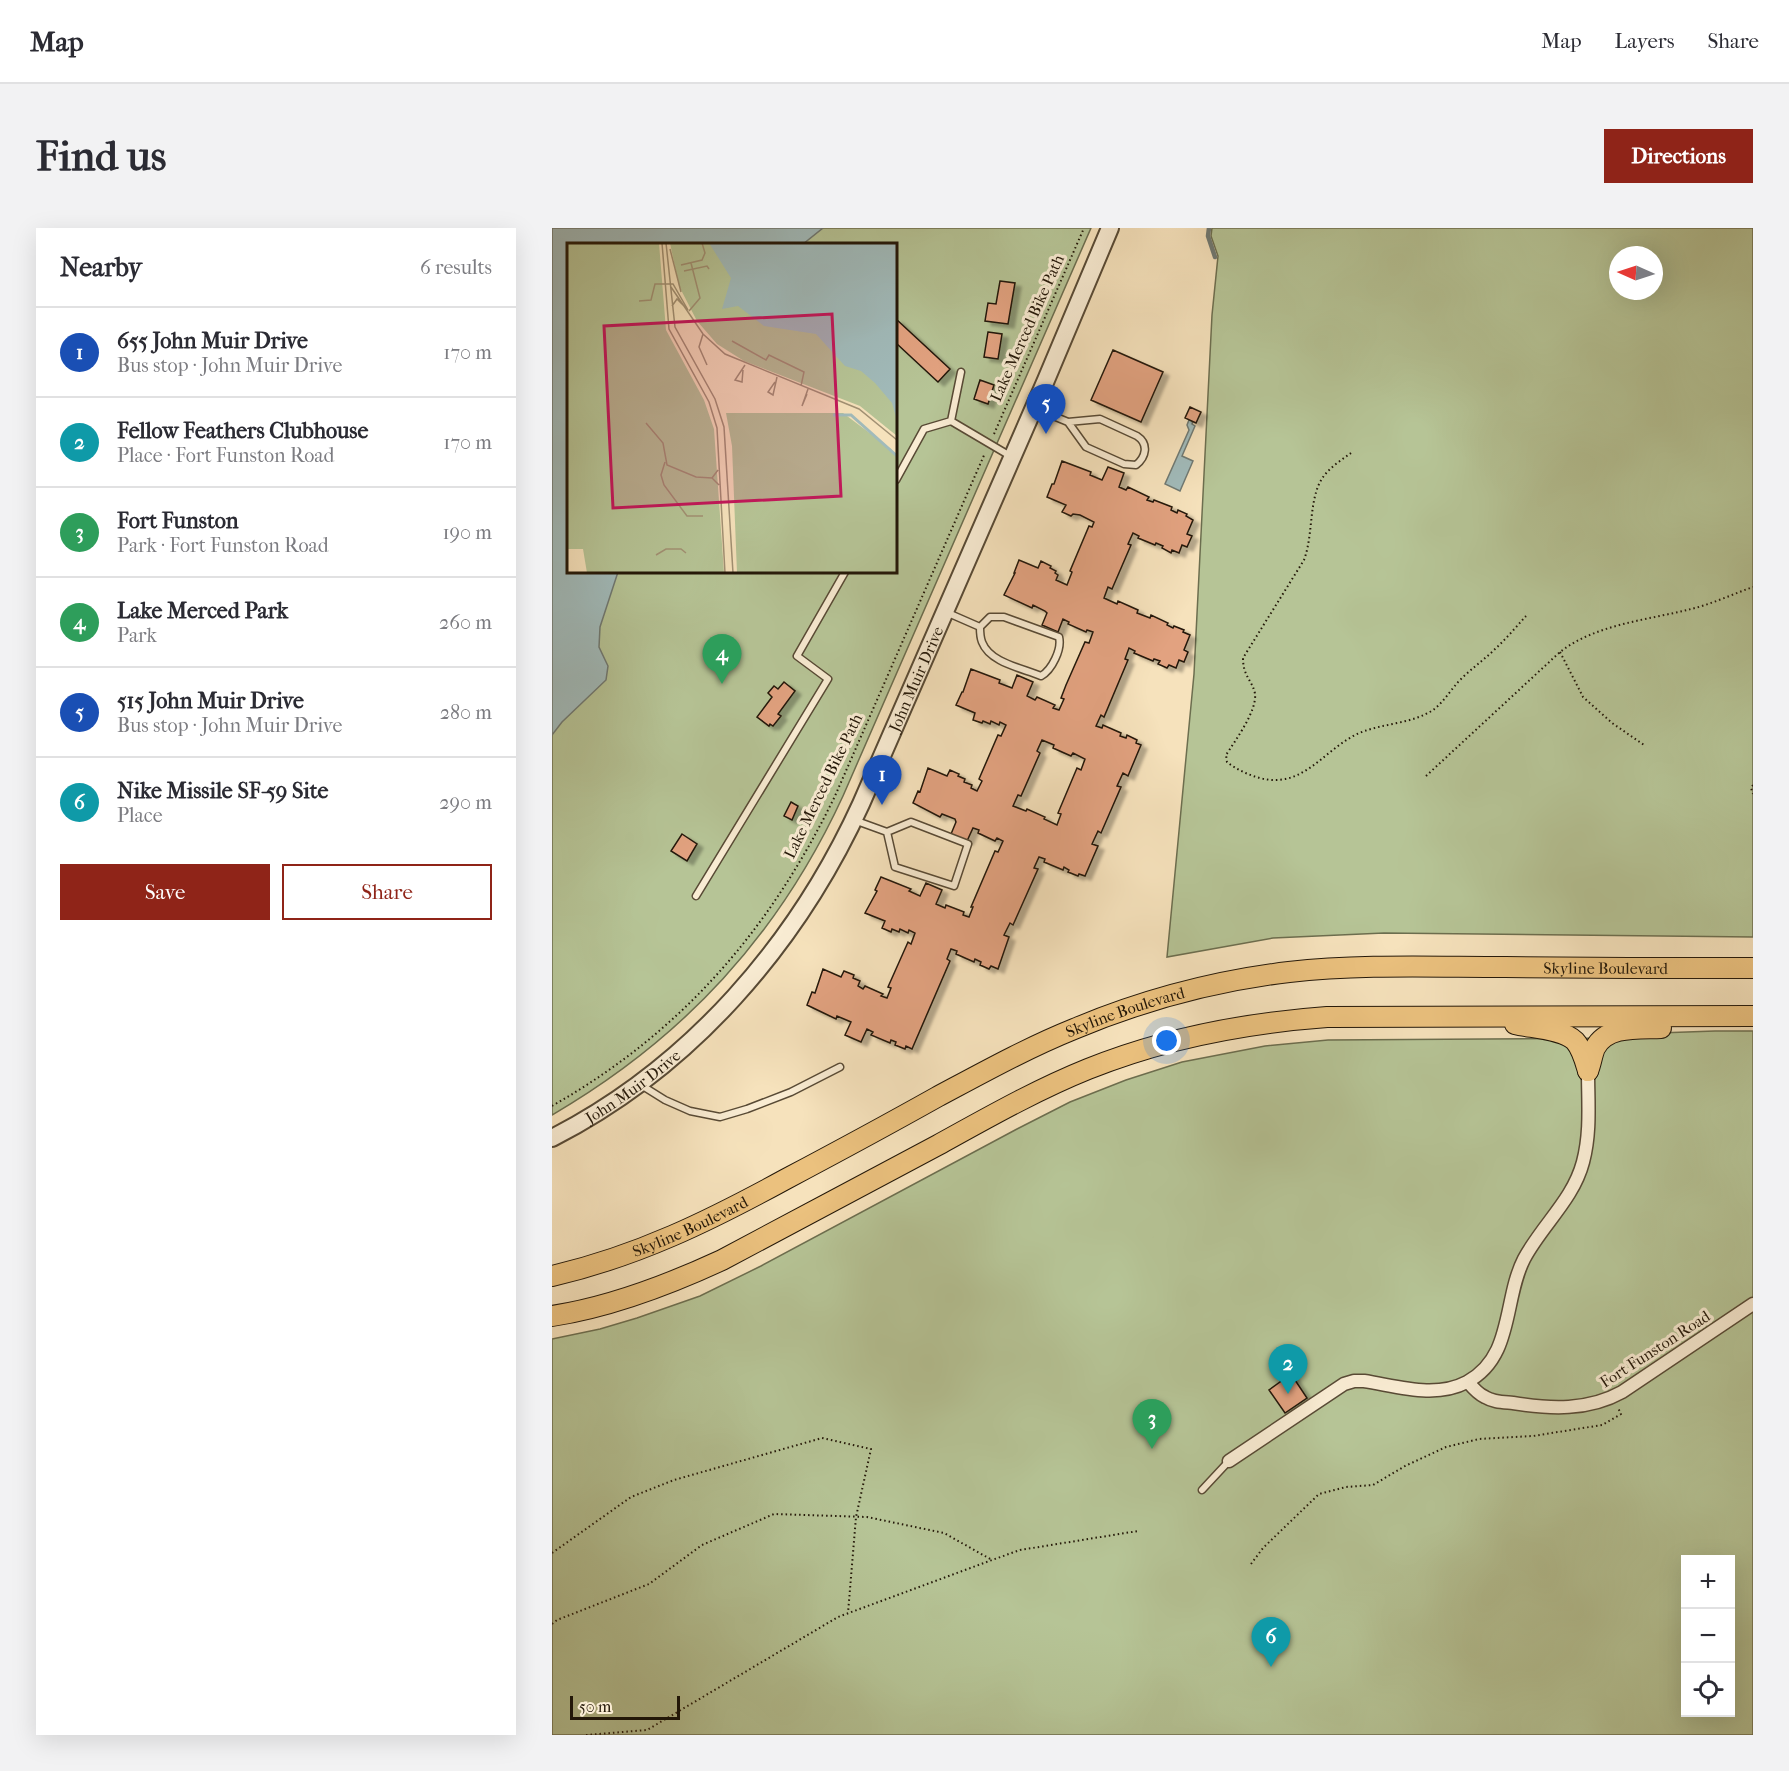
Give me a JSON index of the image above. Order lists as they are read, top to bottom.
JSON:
{
  "streets": {
    "main road": ["Skyline Boulevard"],
    "street": ["John Muir Drive", "Fort Funston Road"],
    "path": ["Lake Merced Bike Path"]
  },
  "scale_bar": "50 m",
  "north": "left",
  "page": {
    "header": "Map",
    "nav": ["Map", "Layers", "Share"],
    "buttons": [
      "Directions",
      ["Save", "Share"]
    ],
    "title": "Find us",
    "heading": ["Nearby", "6 results"],
    "list": [
      {
        "mark": "1",
        "name": "655 John Muir Drive",
        "note": "Bus stop · John Muir Drive",
        "value": "170 m"
      },
      {
        "mark": "2",
        "name": "Fellow Feathers Clubhouse",
        "note": "Place · Fort Funston Road",
        "value": "170 m"
      },
      {
        "mark": "3",
        "name": "Fort Funston",
        "note": "Park · Fort Funston Road",
        "value": "190 m"
      },
      {
        "mark": "4",
        "name": "Lake Merced Park",
        "note": "Park",
        "value": "260 m"
      },
      {
        "mark": "5",
        "name": "515 John Muir Drive",
        "note": "Bus stop · John Muir Drive",
        "value": "280 m"
      },
      {
        "mark": "6",
        "name": "Nike Missile SF-59 Site",
        "note": "Place",
        "value": "290 m"
      }
    ],
    "pins": [
      "5",
      "4",
      "1",
      "2",
      "3",
      "6"
    ],
    "map_buttons": ["+", "−"],
    "scale": "50 m"
  }
}
